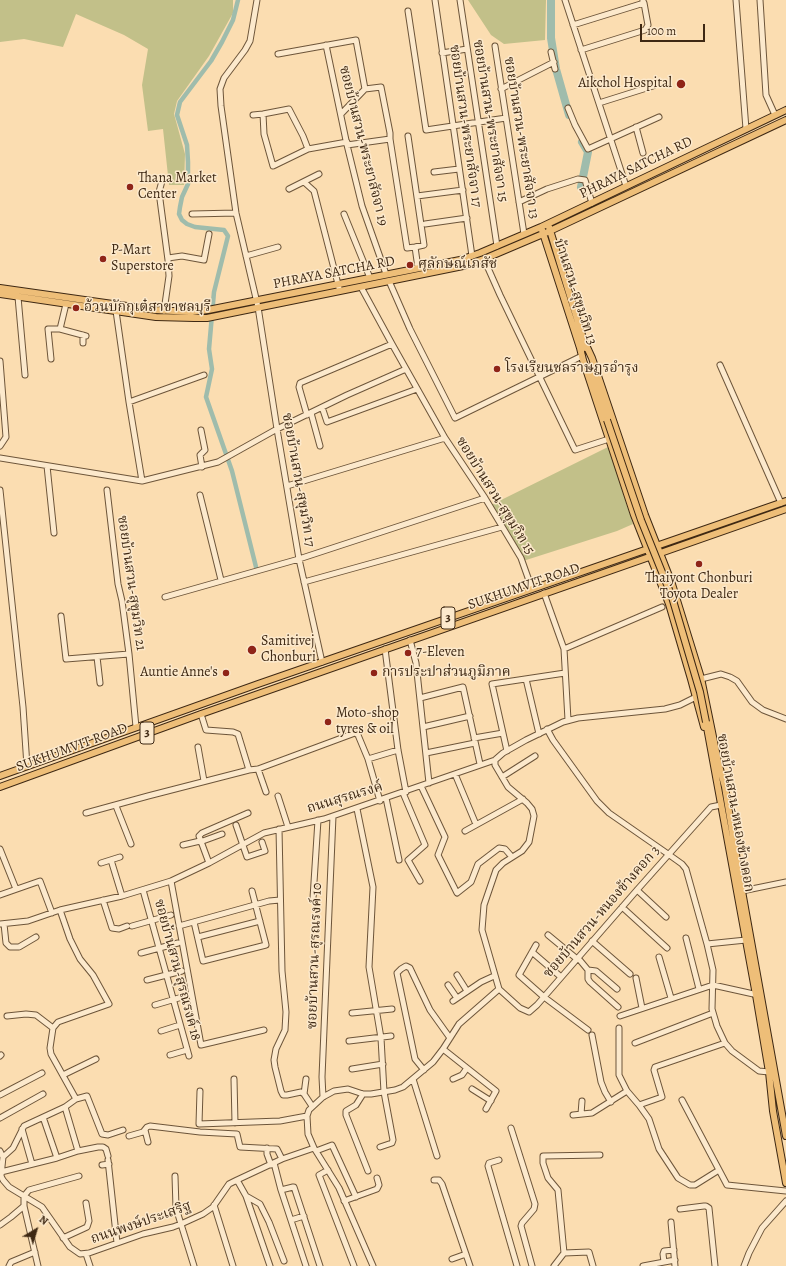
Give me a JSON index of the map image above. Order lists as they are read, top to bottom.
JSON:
{
  "streets": {
    "main road": [
      "PHRAYA SATCHA RD",
      "บ้านสวน-สุขุมวิท 13",
      "SUKHUMVIT ROAD",
      "3",
      "ซอยบ้านสวน-หนองข้างคอก"
    ],
    "street": [
      "ซอยบ้านสวน-พระยาสัจจา 15",
      "ซอยบ้านสวน-พระยาสัจจา 17",
      "ซอยบ้านสวน-พระยาสัจจา 13",
      "ซอยบ้านสวน-พระยาสัจจา 19",
      "ซอยบ้านสวน-สุขุมวิท 17",
      "ซอยบ้านสวน-สุขุมวิท 15",
      "ซอยบ้านสวน-สุขุมวิท 21",
      "ถนนสุรณรงค์",
      "ซอยบ้านสวน-หนองข้างคอก 3",
      "ซอยบ้านสวน-สุรณรงค์ 10",
      "ซอยบ้านสวน-สุรณรงค์ 18",
      "ถนนพงษ์ประเสริฐ"
    ]
  },
  "crossings": [
    ["ซอยบ้านสวน-พระยาสัจจา 15", "PHRAYA SATCHA RD"],
    ["ซอยบ้านสวน-พระยาสัจจา 17", "PHRAYA SATCHA RD"],
    ["ซอยบ้านสวน-พระยาสัจจา 13", "PHRAYA SATCHA RD"],
    ["ซอยบ้านสวน-พระยาสัจจา 19", "PHRAYA SATCHA RD"],
    ["PHRAYA SATCHA RD", "บ้านสวน-สุขุมวิท 13"],
    ["PHRAYA SATCHA RD", "ซอยบ้านสวน-สุขุมวิท 17"],
    ["PHRAYA SATCHA RD", "ซอยบ้านสวน-สุขุมวิท 15"],
    ["บ้านสวน-สุขุมวิท 13", "ซอยบ้านสวน-หนองข้างคอก"],
    ["ซอยบ้านสวน-สุขุมวิท 17", "SUKHUMVIT ROAD"],
    ["ซอยบ้านสวน-สุขุมวิท 15", "SUKHUMVIT ROAD"],
    ["ซอยบ้านสวน-สุขุมวิท 21", "SUKHUMVIT ROAD"],
    ["ถนนสุรณรงค์", "ซอยบ้านสวน-สุรณรงค์ 10"],
    ["ถนนสุรณรงค์", "ซอยบ้านสวน-สุรณรงค์ 18"],
    ["ซอยบ้านสวน-หนองข้างคอก", "ซอยบ้านสวน-หนองข้างคอก 3"]
  ],
  "places": [
    "Aikchol Hospital",
    "Thana Market Center",
    "P-Mart Superstore",
    "ศุลักษณ์เภสัช",
    "อ้วนบักกุเต๋สาขาชลบุรี",
    "โรงเรียนชลราษฎรอำรุง",
    "Thaiyont Chonburi Toyota Dealer",
    "Samitivej Chonburi",
    "7-Eleven",
    "Auntie Anne's",
    "การประปาส่วนภูมิภาค",
    "Moto-shop tyres & oil"
  ],
  "scale_bar": "100 m",
  "north": "top right"
}
